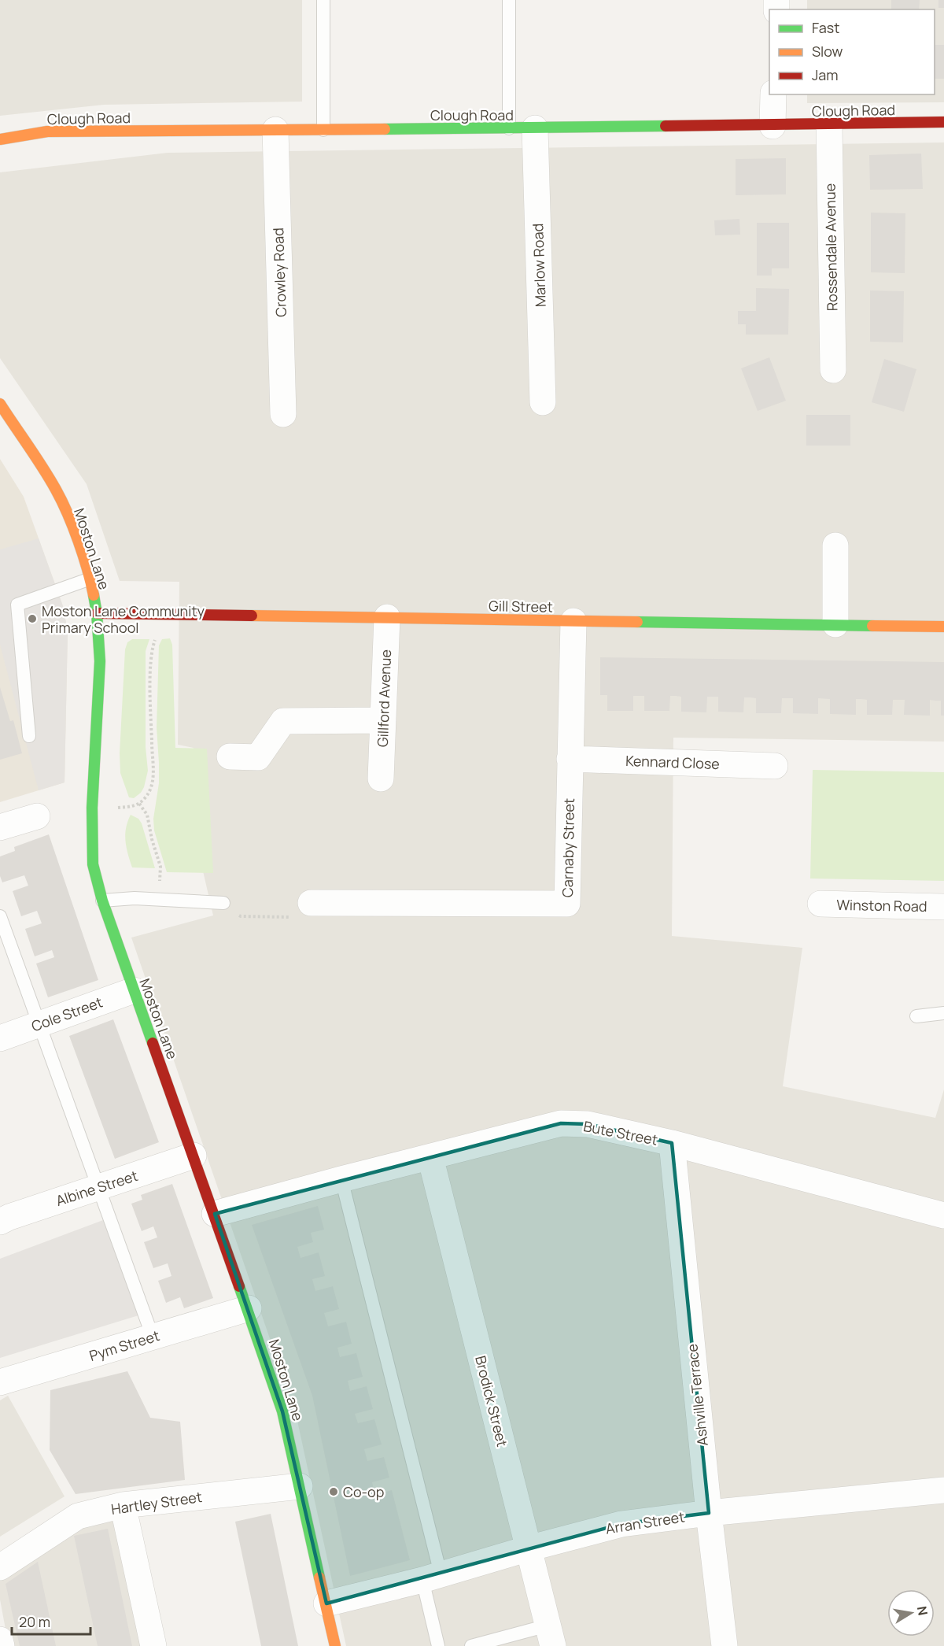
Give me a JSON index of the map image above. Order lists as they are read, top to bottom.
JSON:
{
  "streets": {
    "street": [
      "Clough Road",
      "Rossendale Avenue",
      "Marlow Road",
      "Crowley Road",
      "Moston Lane",
      "Gill Street",
      "Gillford Avenue",
      "Kennard Close",
      "Carnaby Street",
      "Winston Road",
      "Cole Street",
      "Bute Street",
      "Albine Street",
      "Pym Street",
      "Ashville Terrace",
      "Brodick Street",
      "Hartley Street",
      "Arran Street"
    ]
  },
  "crossings": [
    ["Clough Road", "Rossendale Avenue"],
    ["Clough Road", "Marlow Road"],
    ["Clough Road", "Crowley Road"],
    ["Moston Lane", "Gill Street"],
    ["Moston Lane", "Cole Street"],
    ["Moston Lane", "Bute Street"],
    ["Moston Lane", "Albine Street"],
    ["Moston Lane", "Pym Street"],
    ["Moston Lane", "Hartley Street"],
    ["Moston Lane", "Arran Street"],
    ["Gill Street", "Gillford Avenue"],
    ["Gill Street", "Carnaby Street"],
    ["Kennard Close", "Carnaby Street"],
    ["Bute Street", "Ashville Terrace"],
    ["Bute Street", "Brodick Street"],
    ["Ashville Terrace", "Arran Street"],
    ["Brodick Street", "Arran Street"]
  ],
  "places": ["Moston Lane Community Primary School", "Co-op"],
  "legend": ["Fast", "Slow", "Jam"],
  "scale_bar": "20 m",
  "north": "right"
}
